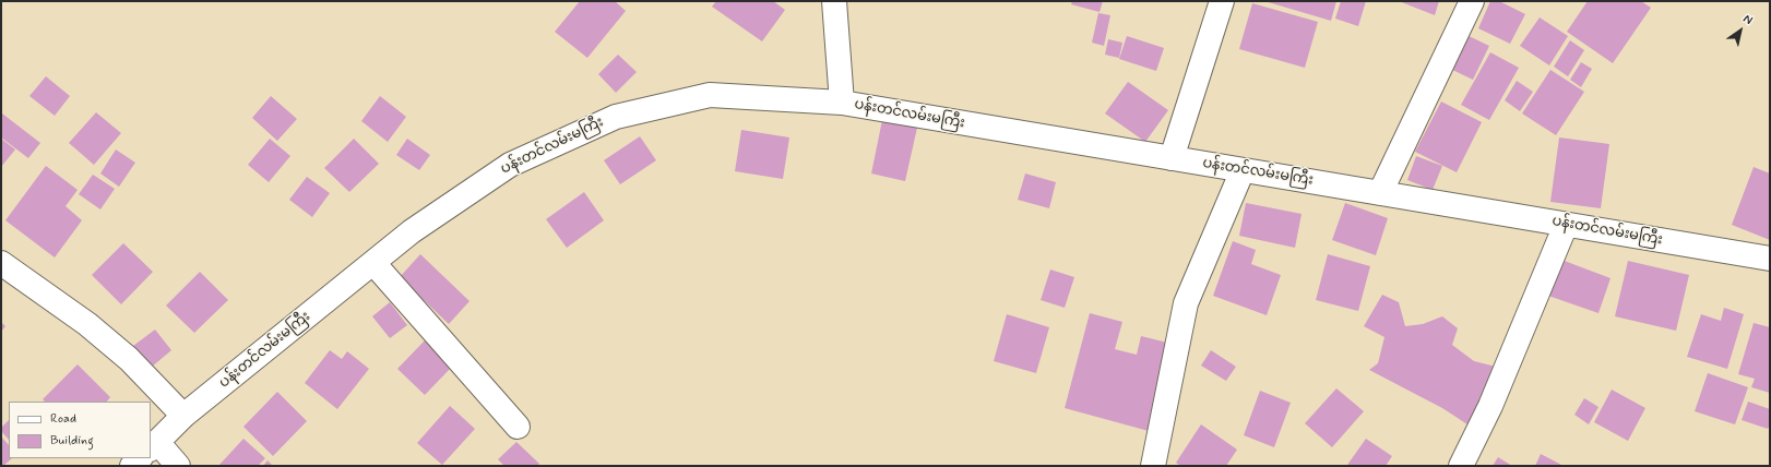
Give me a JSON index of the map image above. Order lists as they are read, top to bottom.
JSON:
{
  "streets": {
    "street": ["ပန်းတင်လမ်းမကြီး"]
  },
  "legend": ["Road", "Building"],
  "north": "top right"
}
